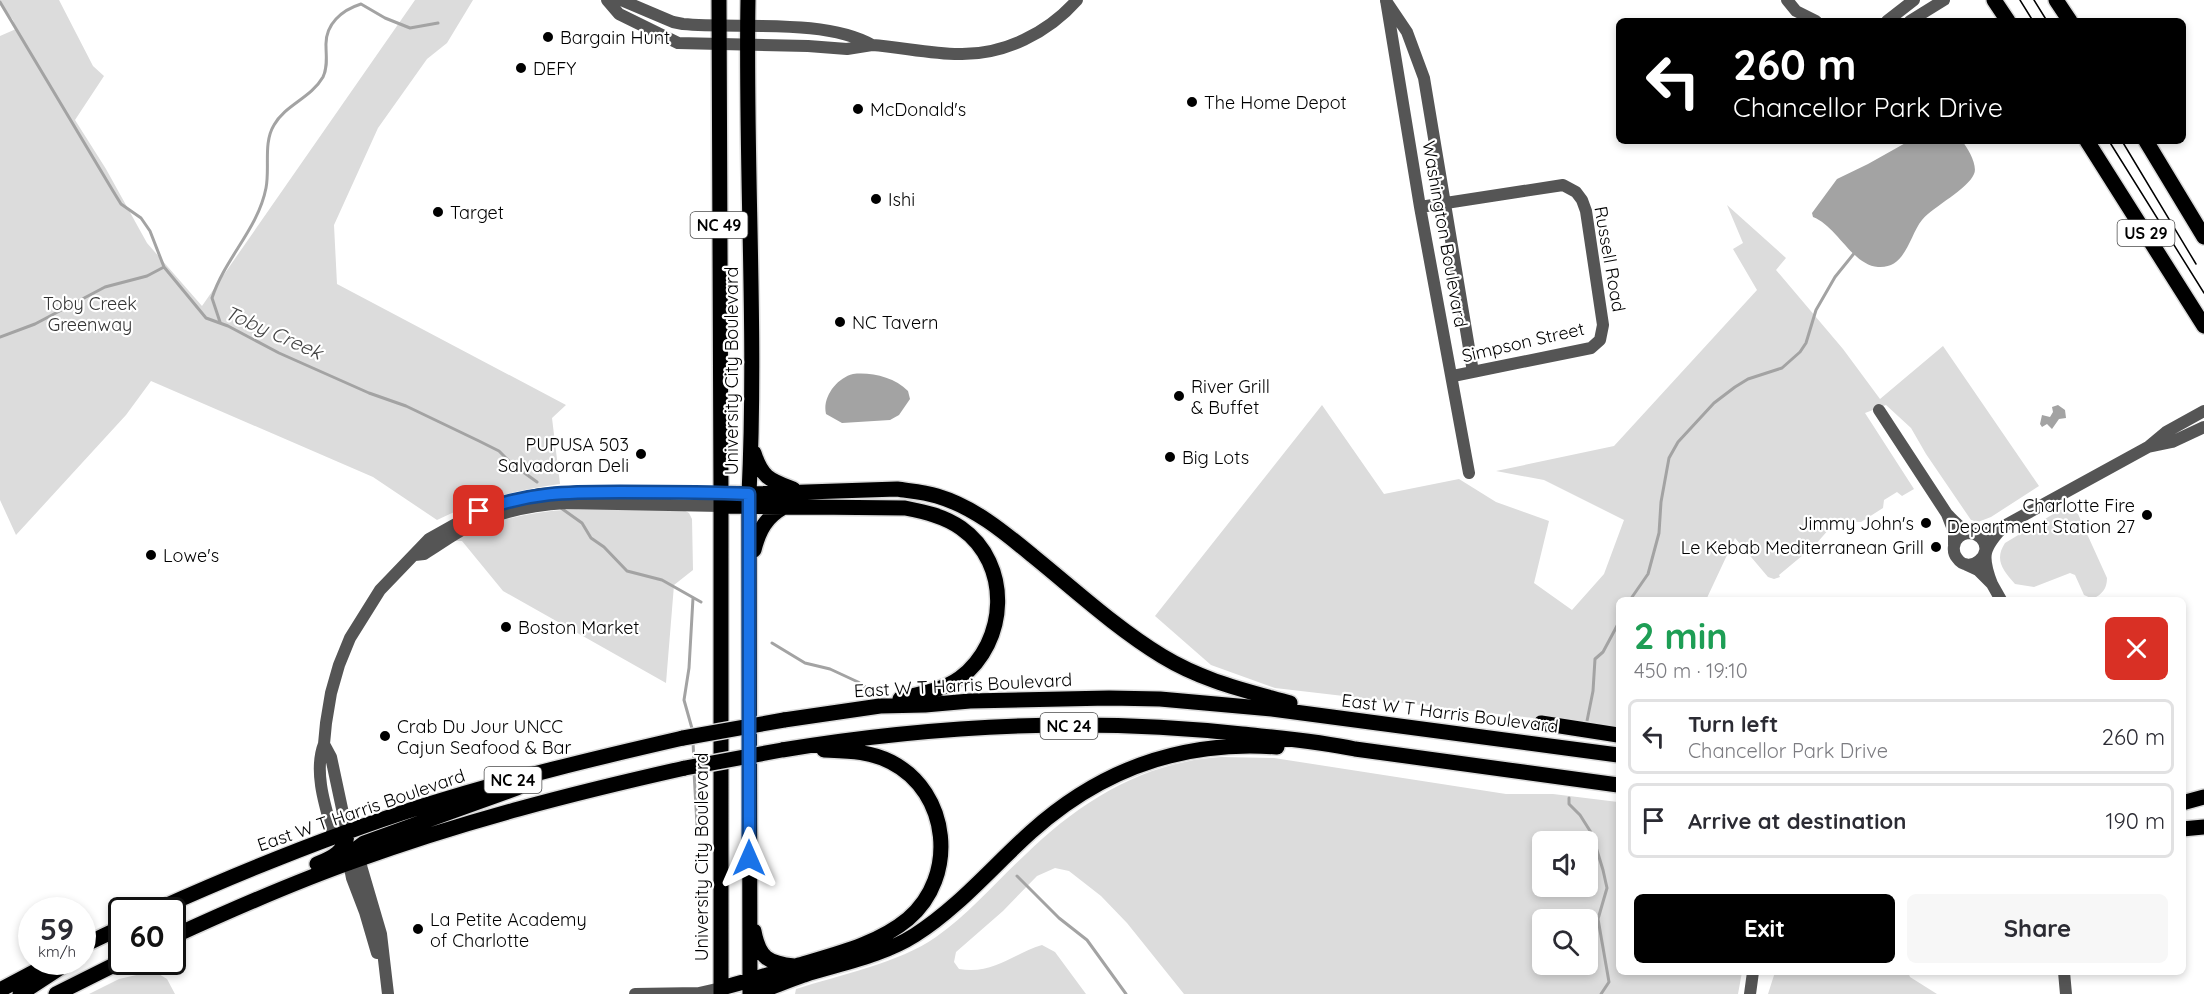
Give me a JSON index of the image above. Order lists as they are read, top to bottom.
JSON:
{
  "streets": {
    "main road": [
      "NC 49",
      "US 29",
      "University City Boulevard",
      "East W T Harris Boulevard",
      "NC 24"
    ],
    "street": ["Washington Boulevard", "Russell Road", "Simpson Street"]
  },
  "crossings": [
    ["Washington Boulevard", "Russell Road"],
    ["Washington Boulevard", "Simpson Street"],
    ["Russell Road", "Simpson Street"]
  ],
  "water": ["Toby Creek"],
  "parks": ["Toby Creek Greenway"],
  "places": [
    "Bargain Hunt",
    "DEFY",
    "The Home Depot",
    "McDonald's",
    "Ishi",
    "Target",
    "NC Tavern",
    "River Grill & Buffet",
    "PUPUSA 503 Salvadoran Deli",
    "Big Lots",
    "Charlotte Fire Department Station 27",
    "Jimmy John's",
    "Le Kebab Mediterranean Grill",
    "Lowe's",
    "Boston Market",
    "Crab Du Jour UNCC Cajun Seafood & Bar",
    "La Petite Academy of Charlotte"
  ],
  "page": {
    "turn": ["260 m", "Chancellor Park Drive"],
    "heading": ["2 min", "450 m · 19:10"],
    "list": [
      {
        "name": "Turn left",
        "note": "Chancellor Park Drive",
        "value": "260 m"
      },
      {
        "name": "Arrive at destination",
        "value": "190 m"
      }
    ],
    "buttons": ["Exit", "Share"],
    "speed": "59 km/h",
    "limit": "60"
  }
}
